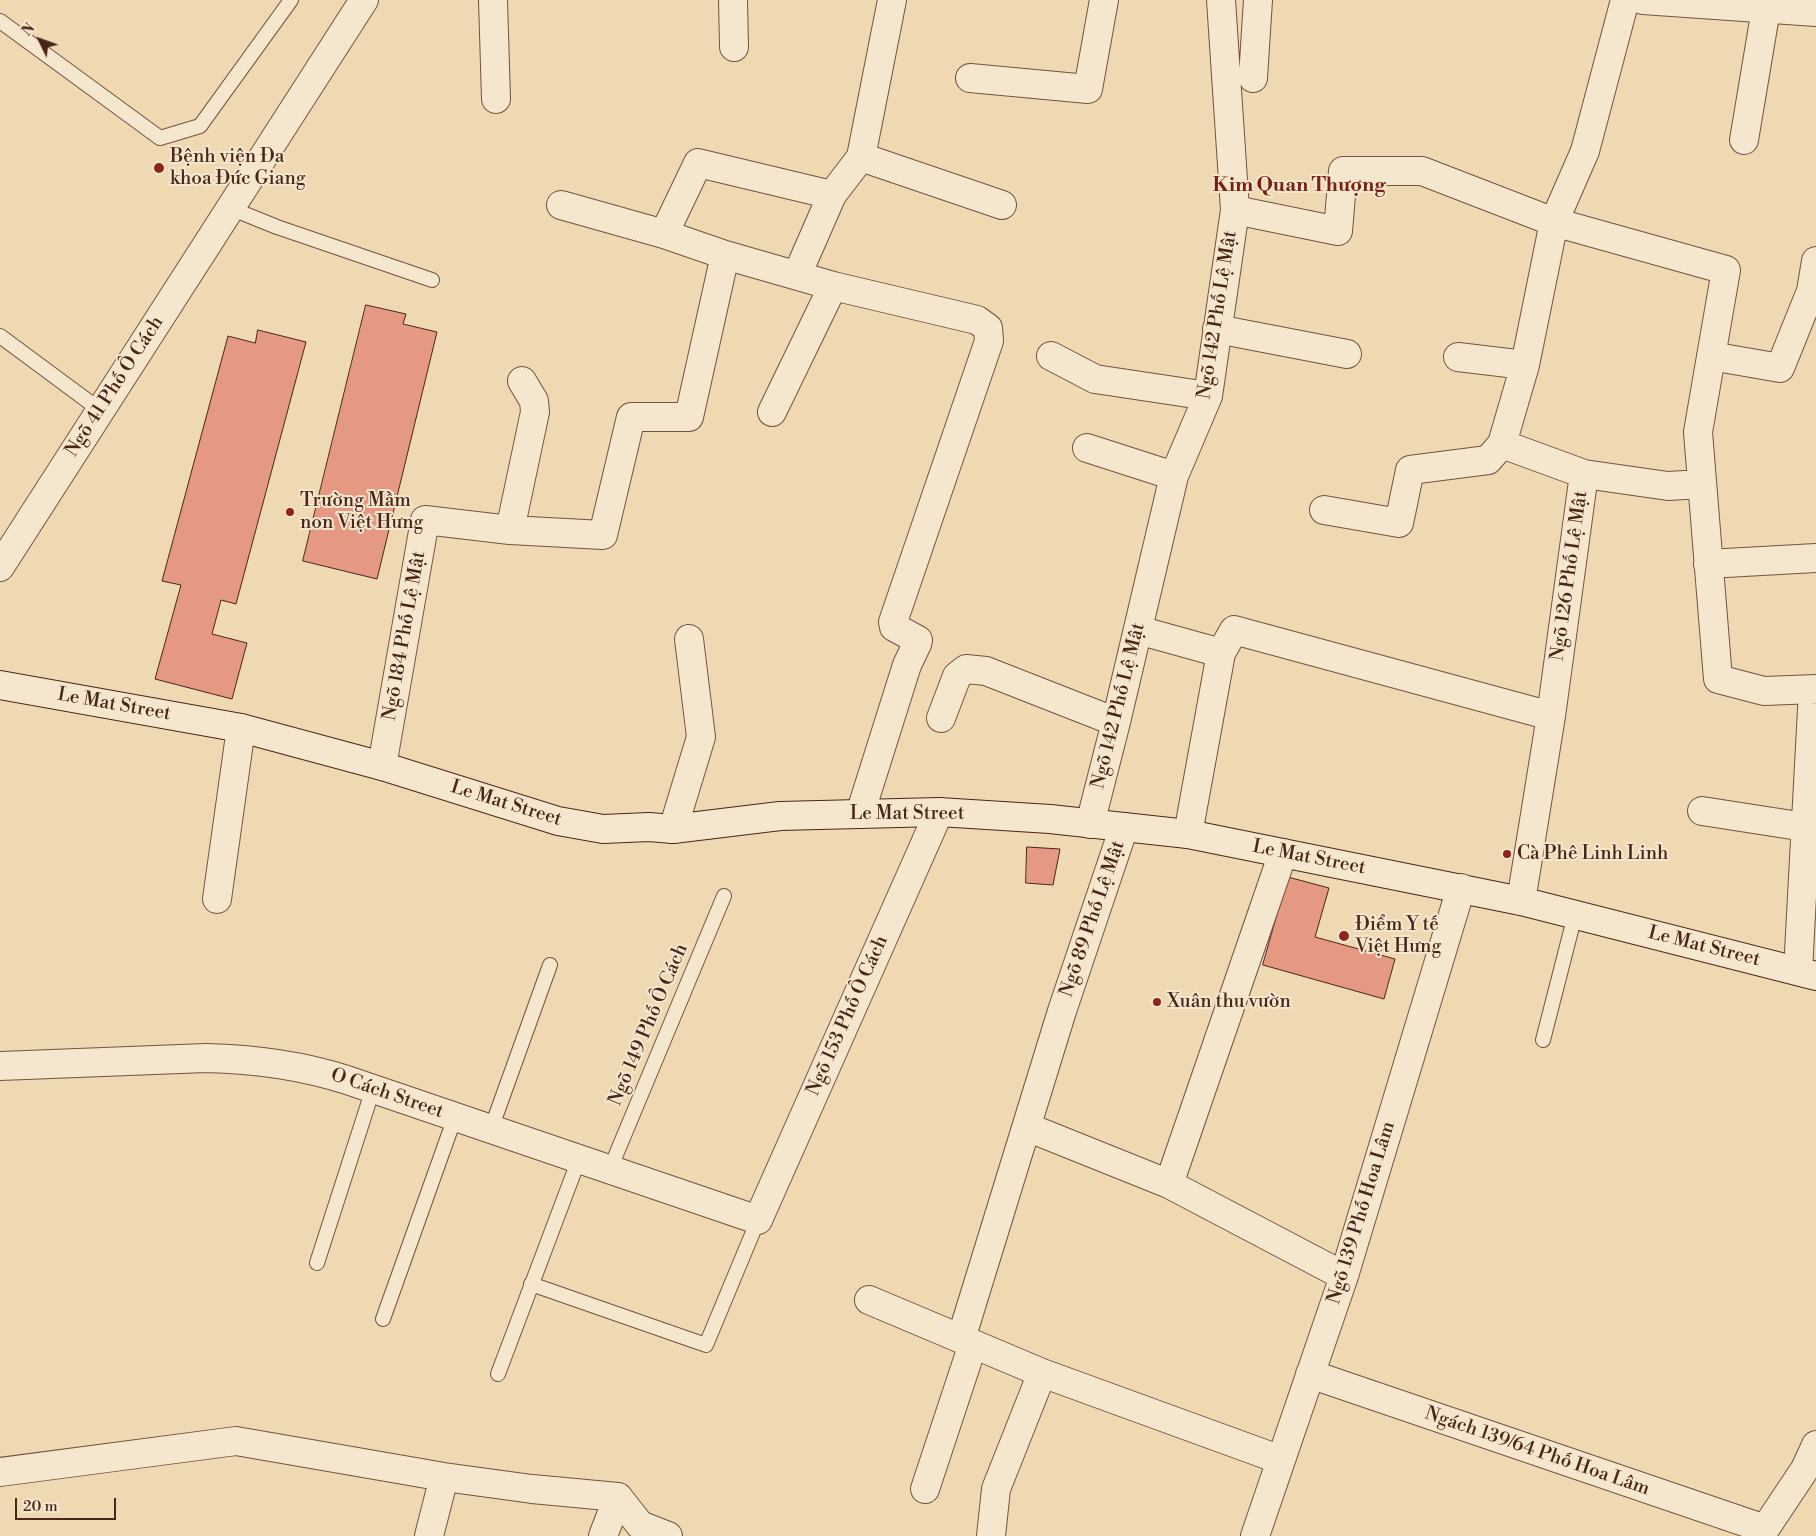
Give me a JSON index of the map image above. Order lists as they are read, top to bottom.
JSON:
{
  "streets": {
    "street": [
      "Ngõ 142 Phố Lệ Mật",
      "Ngõ 41 Phố Ô Cách",
      "Ngõ 126 Phố Lệ Mật",
      "Ngõ 184 Phố Lệ Mật",
      "Le Mat Street",
      "Ngõ 89 Phố Lệ Mật",
      "Ngõ 153 Phố Ô Cách",
      "O Cách Street",
      "Ngõ 139 Phố Hoa Lâm",
      "Ngách 139/64 Phố Hoa Lâm"
    ],
    "lane": ["Ngõ 149 Phố Ô Cách"]
  },
  "crossings": [
    ["Ngõ 142 Phố Lệ Mật", "Le Mat Street"],
    ["Ngõ 126 Phố Lệ Mật", "Le Mat Street"],
    ["Ngõ 184 Phố Lệ Mật", "Le Mat Street"],
    ["Le Mat Street", "Ngõ 89 Phố Lệ Mật"],
    ["Le Mat Street", "Ngõ 153 Phố Ô Cách"],
    ["Le Mat Street", "Ngõ 139 Phố Hoa Lâm"],
    ["Ngõ 153 Phố Ô Cách", "O Cách Street"],
    ["Ngõ 149 Phố Ô Cách", "O Cách Street"],
    ["Ngõ 139 Phố Hoa Lâm", "Ngách 139/64 Phố Hoa Lâm"]
  ],
  "districts": ["Kim Quan Thượng"],
  "places": [
    "Bệnh viện Đa khoa Đức Giang",
    "Trường Mầm non Việt Hưng",
    "Cà Phê Linh Linh",
    "Điểm Y tế Việt Hưng",
    "Xuân thu vườn"
  ],
  "scale_bar": "20 m",
  "north": "top left"
}
